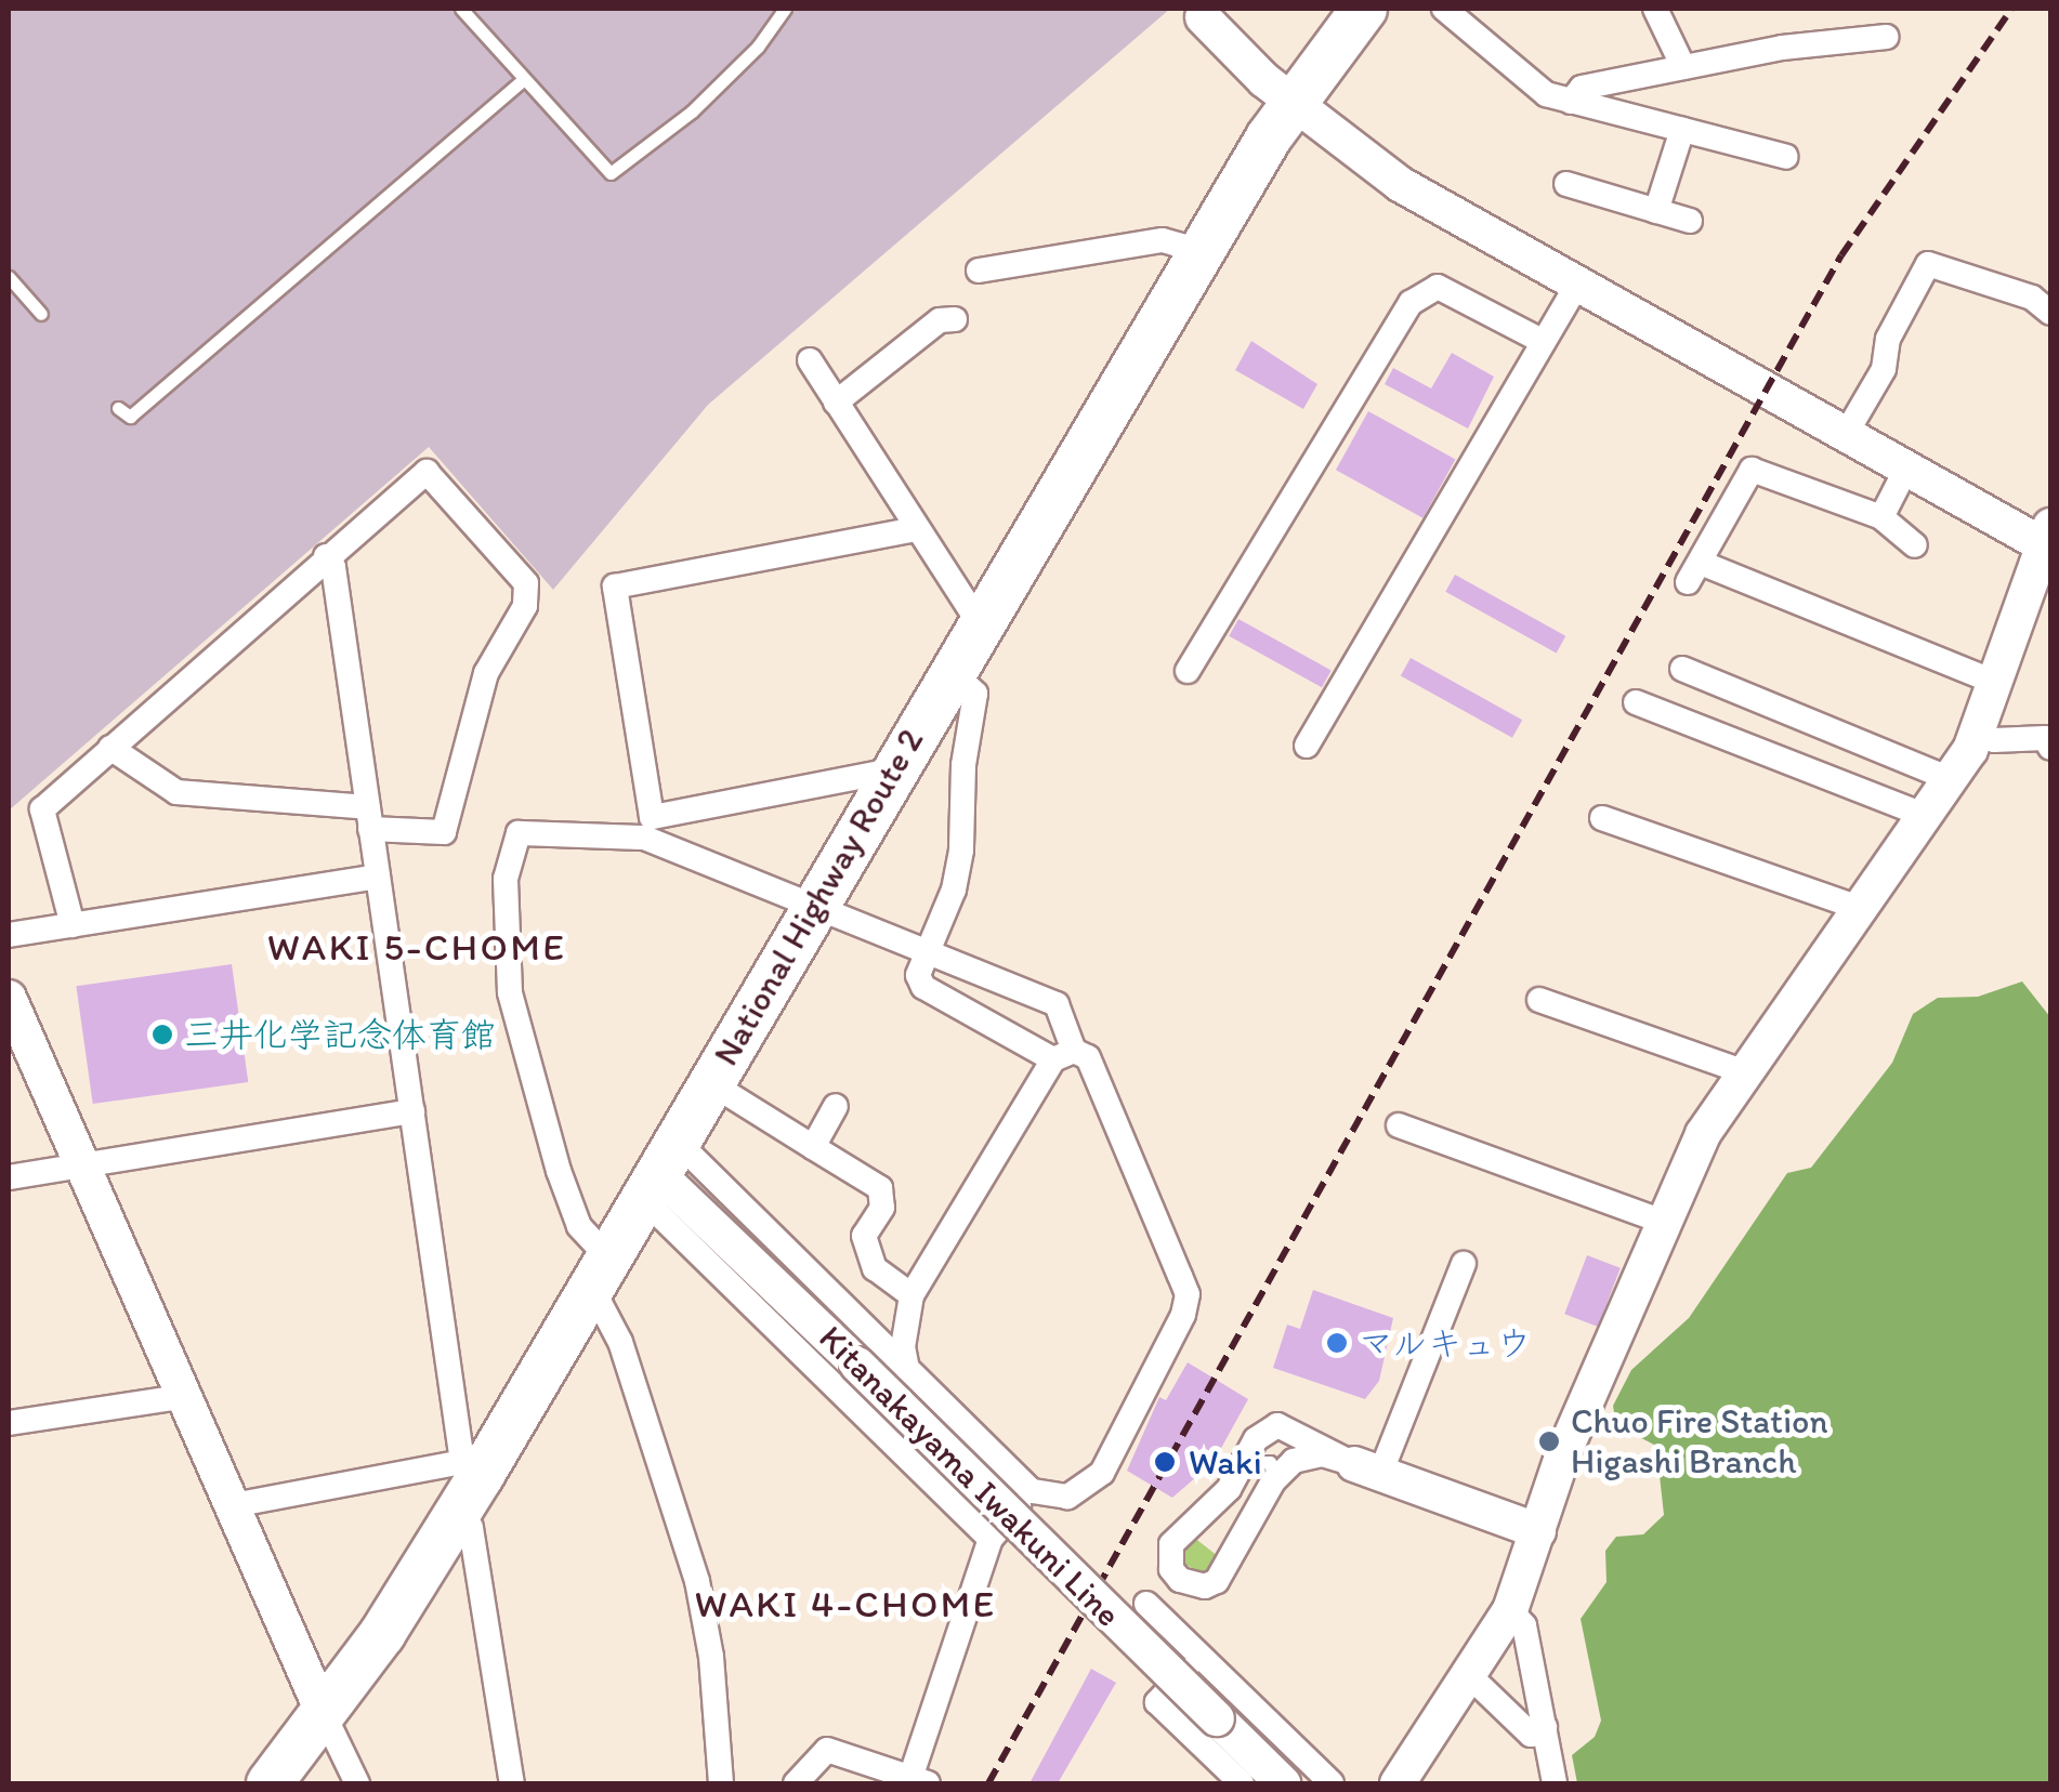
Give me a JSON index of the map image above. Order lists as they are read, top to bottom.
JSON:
{
  "streets": {
    "highway": ["National Highway Route 2"],
    "street": ["Kitanakayama Iwakuni Line"]
  },
  "crossings": [
    ["National Highway Route 2", "Kitanakayama Iwakuni Line"]
  ],
  "districts": ["WAKI 5-CHOME", "WAKI 4-CHOME"],
  "places": [
    "三井化学記念体育館",
    "マルキュウ",
    "Chuo Fire Station Higashi Branch",
    "Waki"
  ]
}
